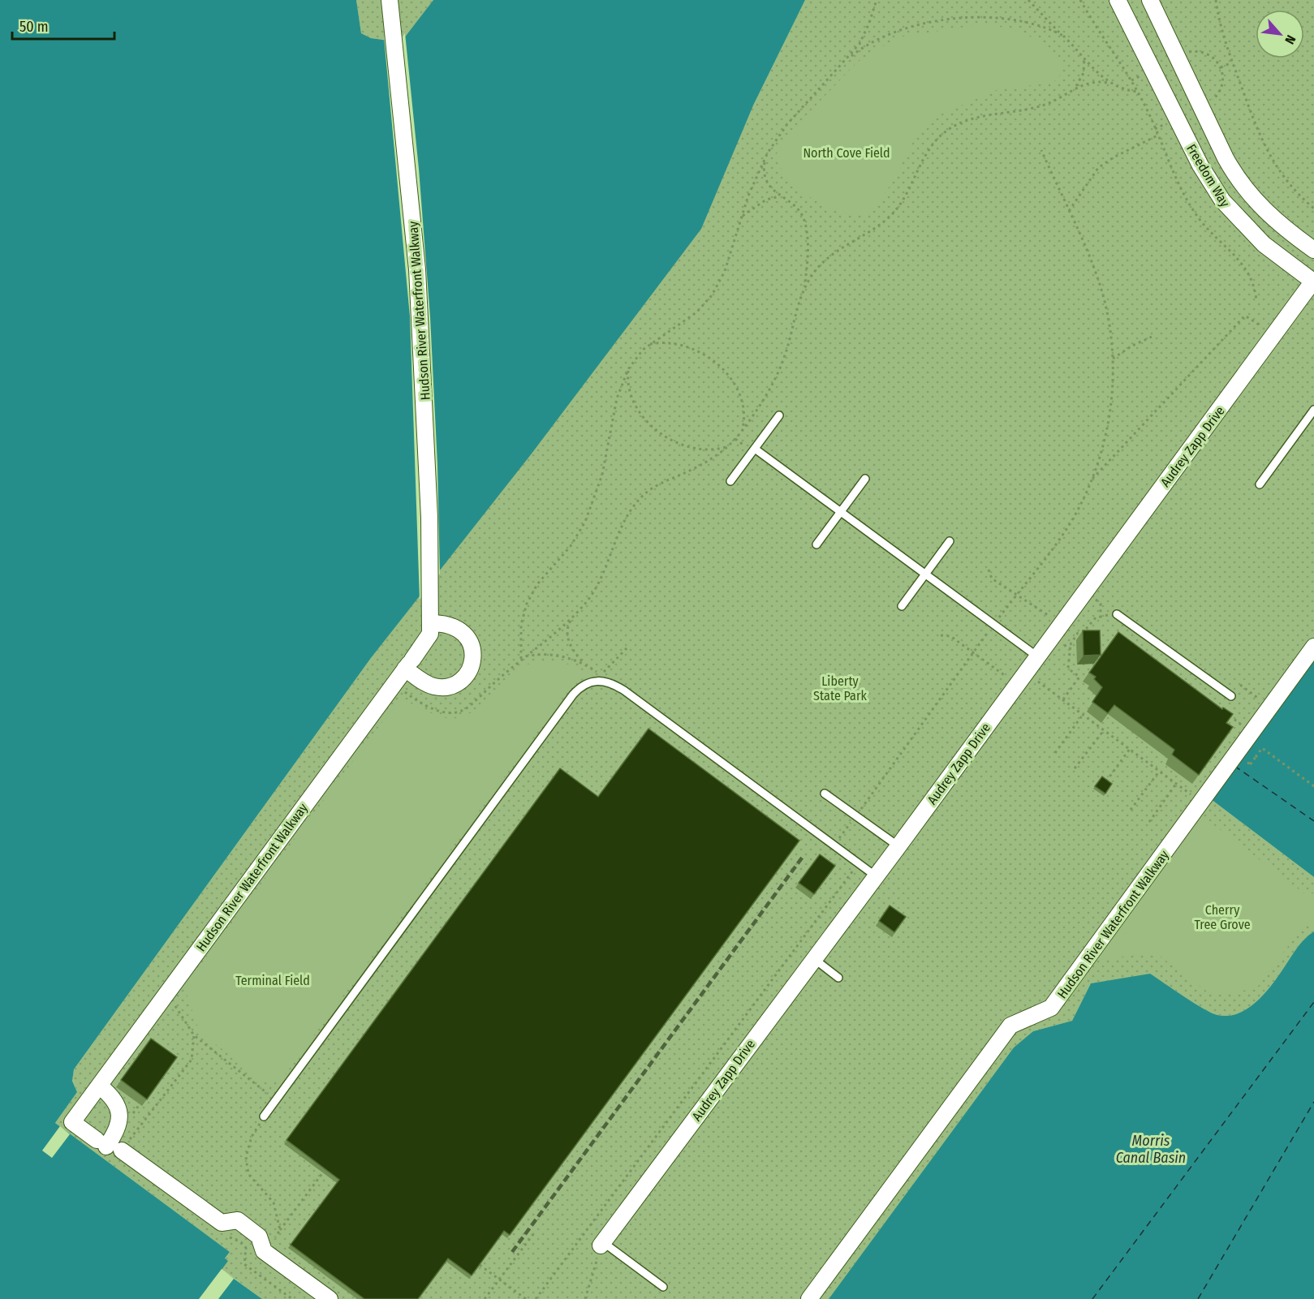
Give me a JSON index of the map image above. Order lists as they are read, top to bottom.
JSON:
{
  "streets": {
    "street": ["Freedom Way", "Hudson River Waterfront Walkway", "Audrey Zapp Drive"]
  },
  "crossings": [
    ["Freedom Way", "Audrey Zapp Drive"]
  ],
  "water": ["Morris Canal Basin"],
  "parks": [
    "North Cove Field",
    "Liberty State Park",
    "Cherry Tree Grove",
    "Terminal Field"
  ],
  "scale_bar": "50 m",
  "north": "bottom right"
}
